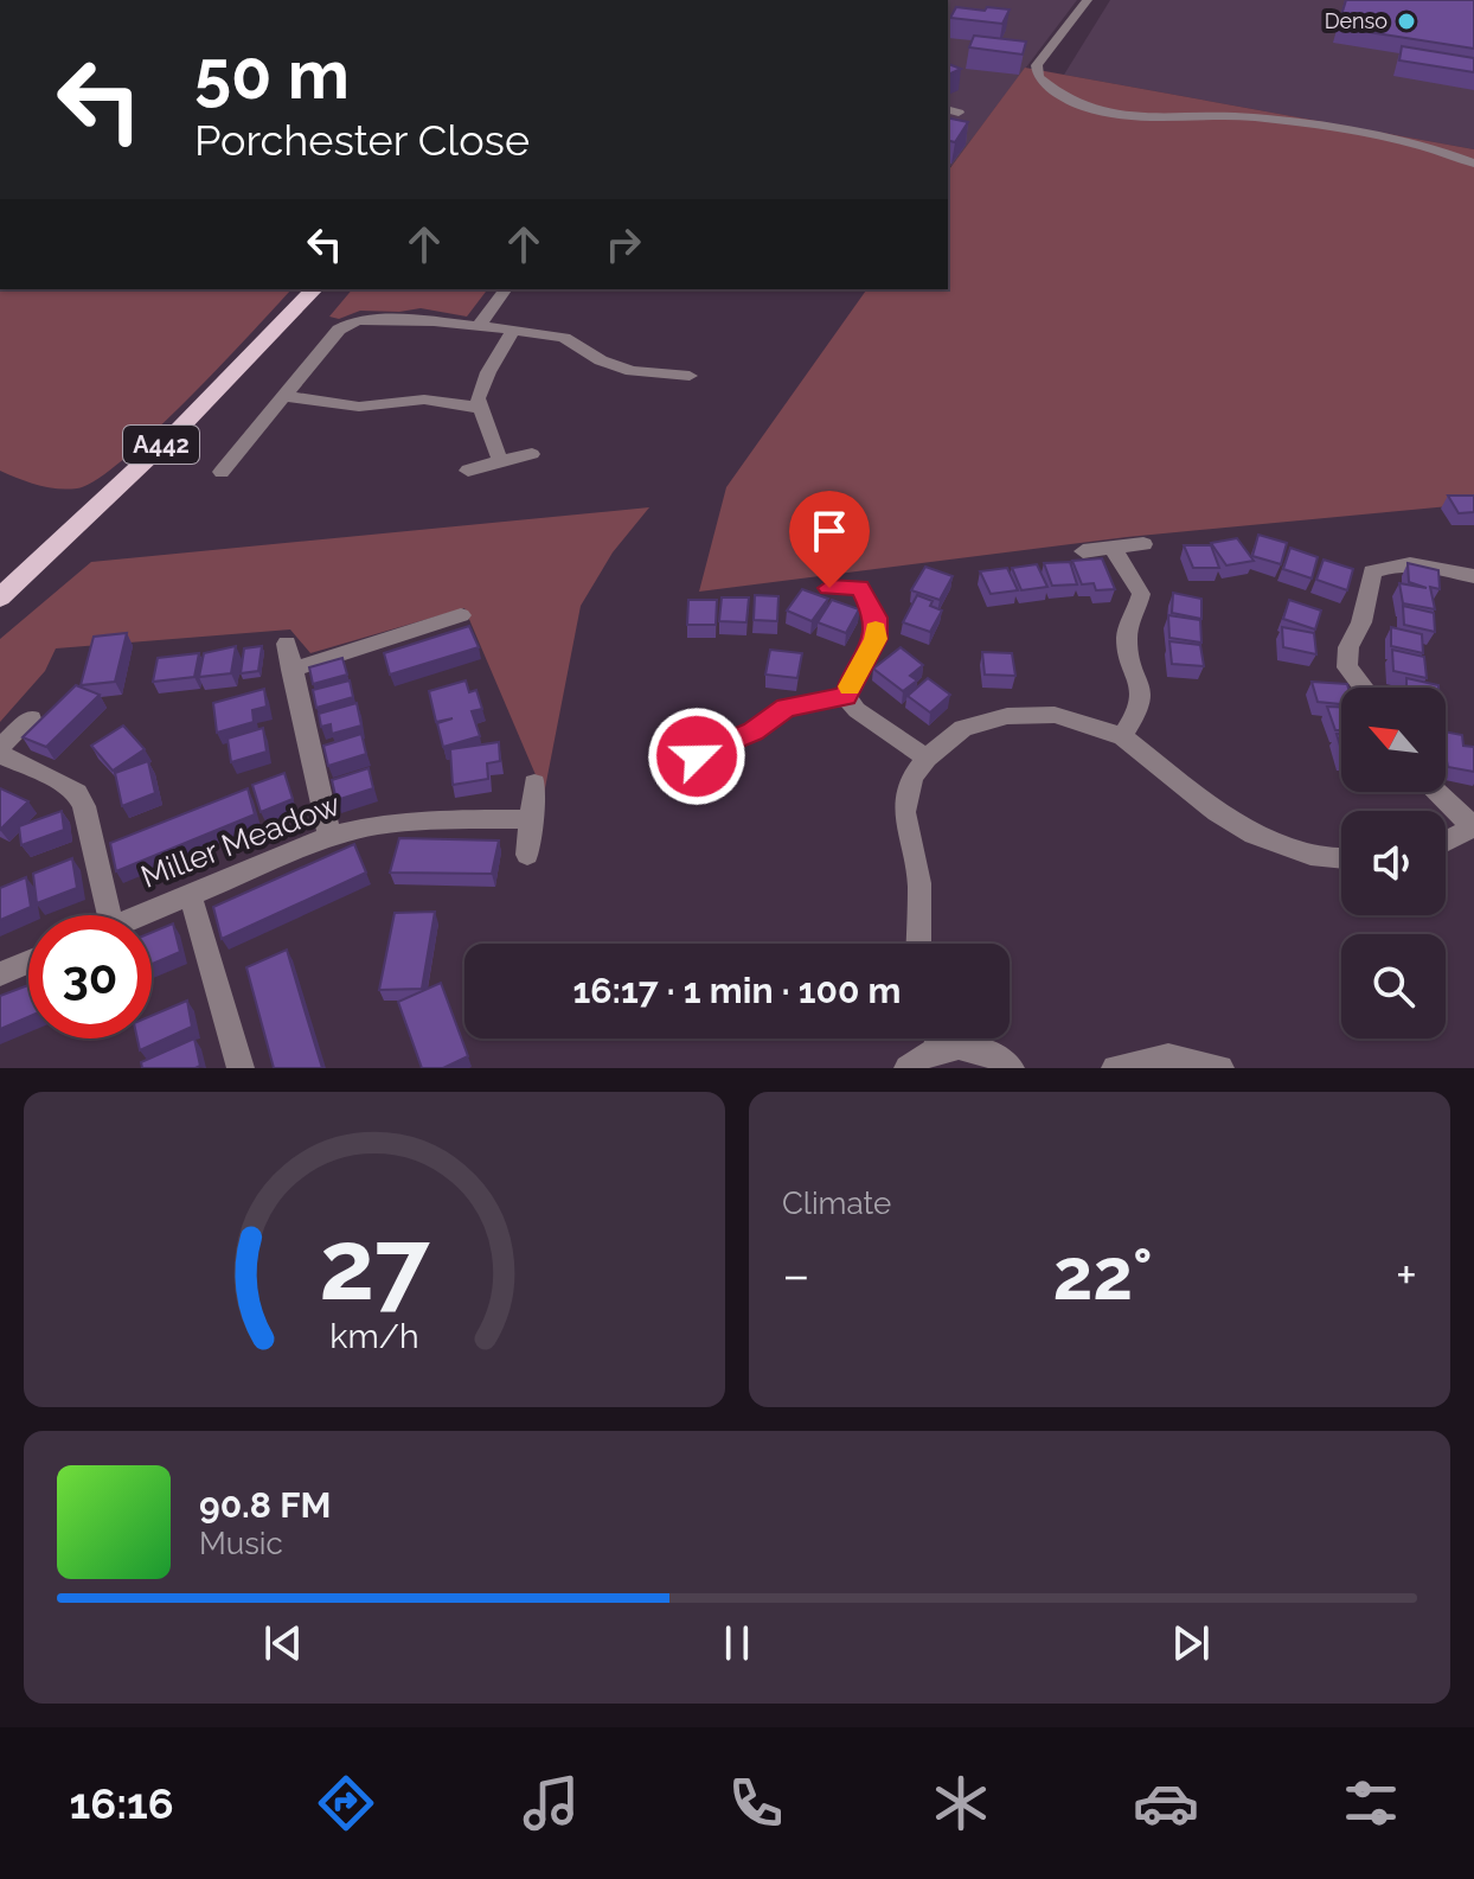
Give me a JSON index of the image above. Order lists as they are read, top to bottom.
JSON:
{
  "streets": {
    "main road": ["A442"],
    "street": ["Miller Meadow"]
  },
  "places": ["Denso"],
  "north": "top left",
  "page": {
    "turn": ["50 m", "Porchester Close"],
    "limit": "30",
    "trip": "16:17 · 1 min · 100 m",
    "tile": "Climate",
    "heat": ["−", "22°", "+"],
    "song": ["90.8 FM", "Music"],
    "tabs": "16:16",
    "gauge": ["27", "km/h"]
  }
}
